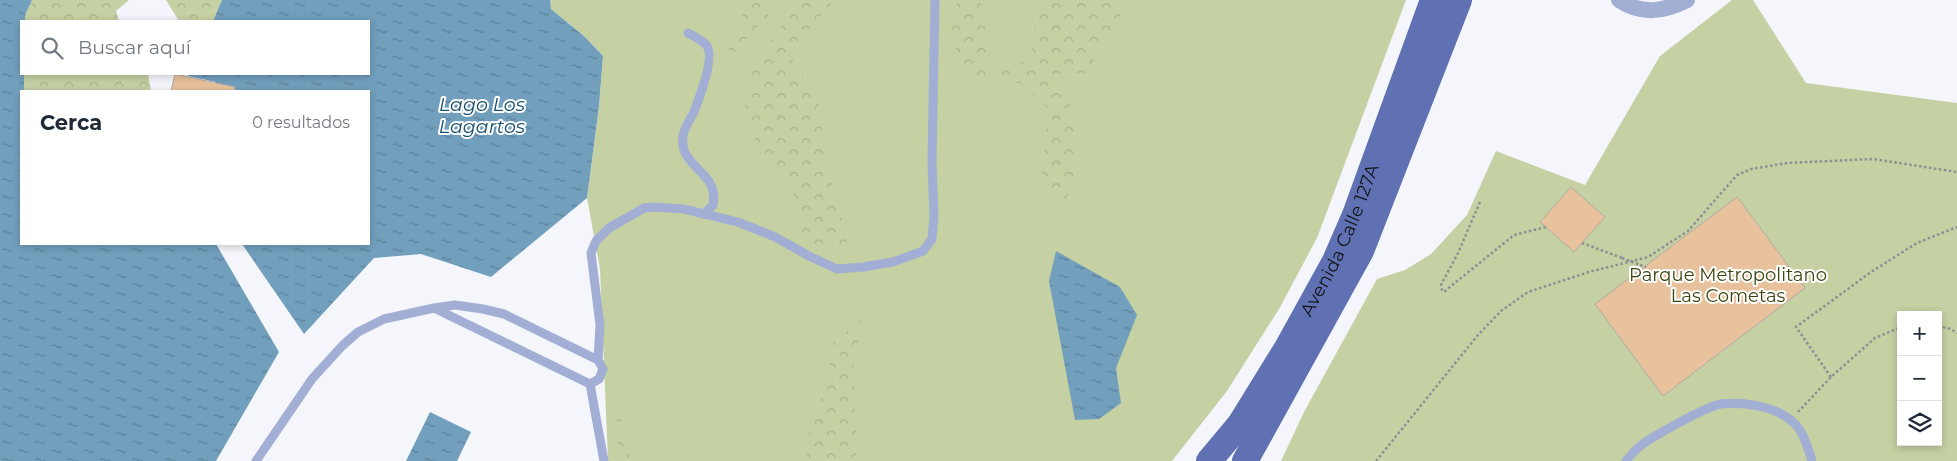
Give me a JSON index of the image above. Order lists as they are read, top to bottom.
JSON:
{
  "streets": {
    "main road": ["Avenida Calle 127A"]
  },
  "water": ["Lago Los Lagartos"],
  "parks": ["Parque Metropolitano Las Cometas"],
  "page": {
    "search": "Buscar aquí",
    "heading": ["Cerca", "0 resultados"],
    "map_buttons": ["+", "−"]
  }
}
